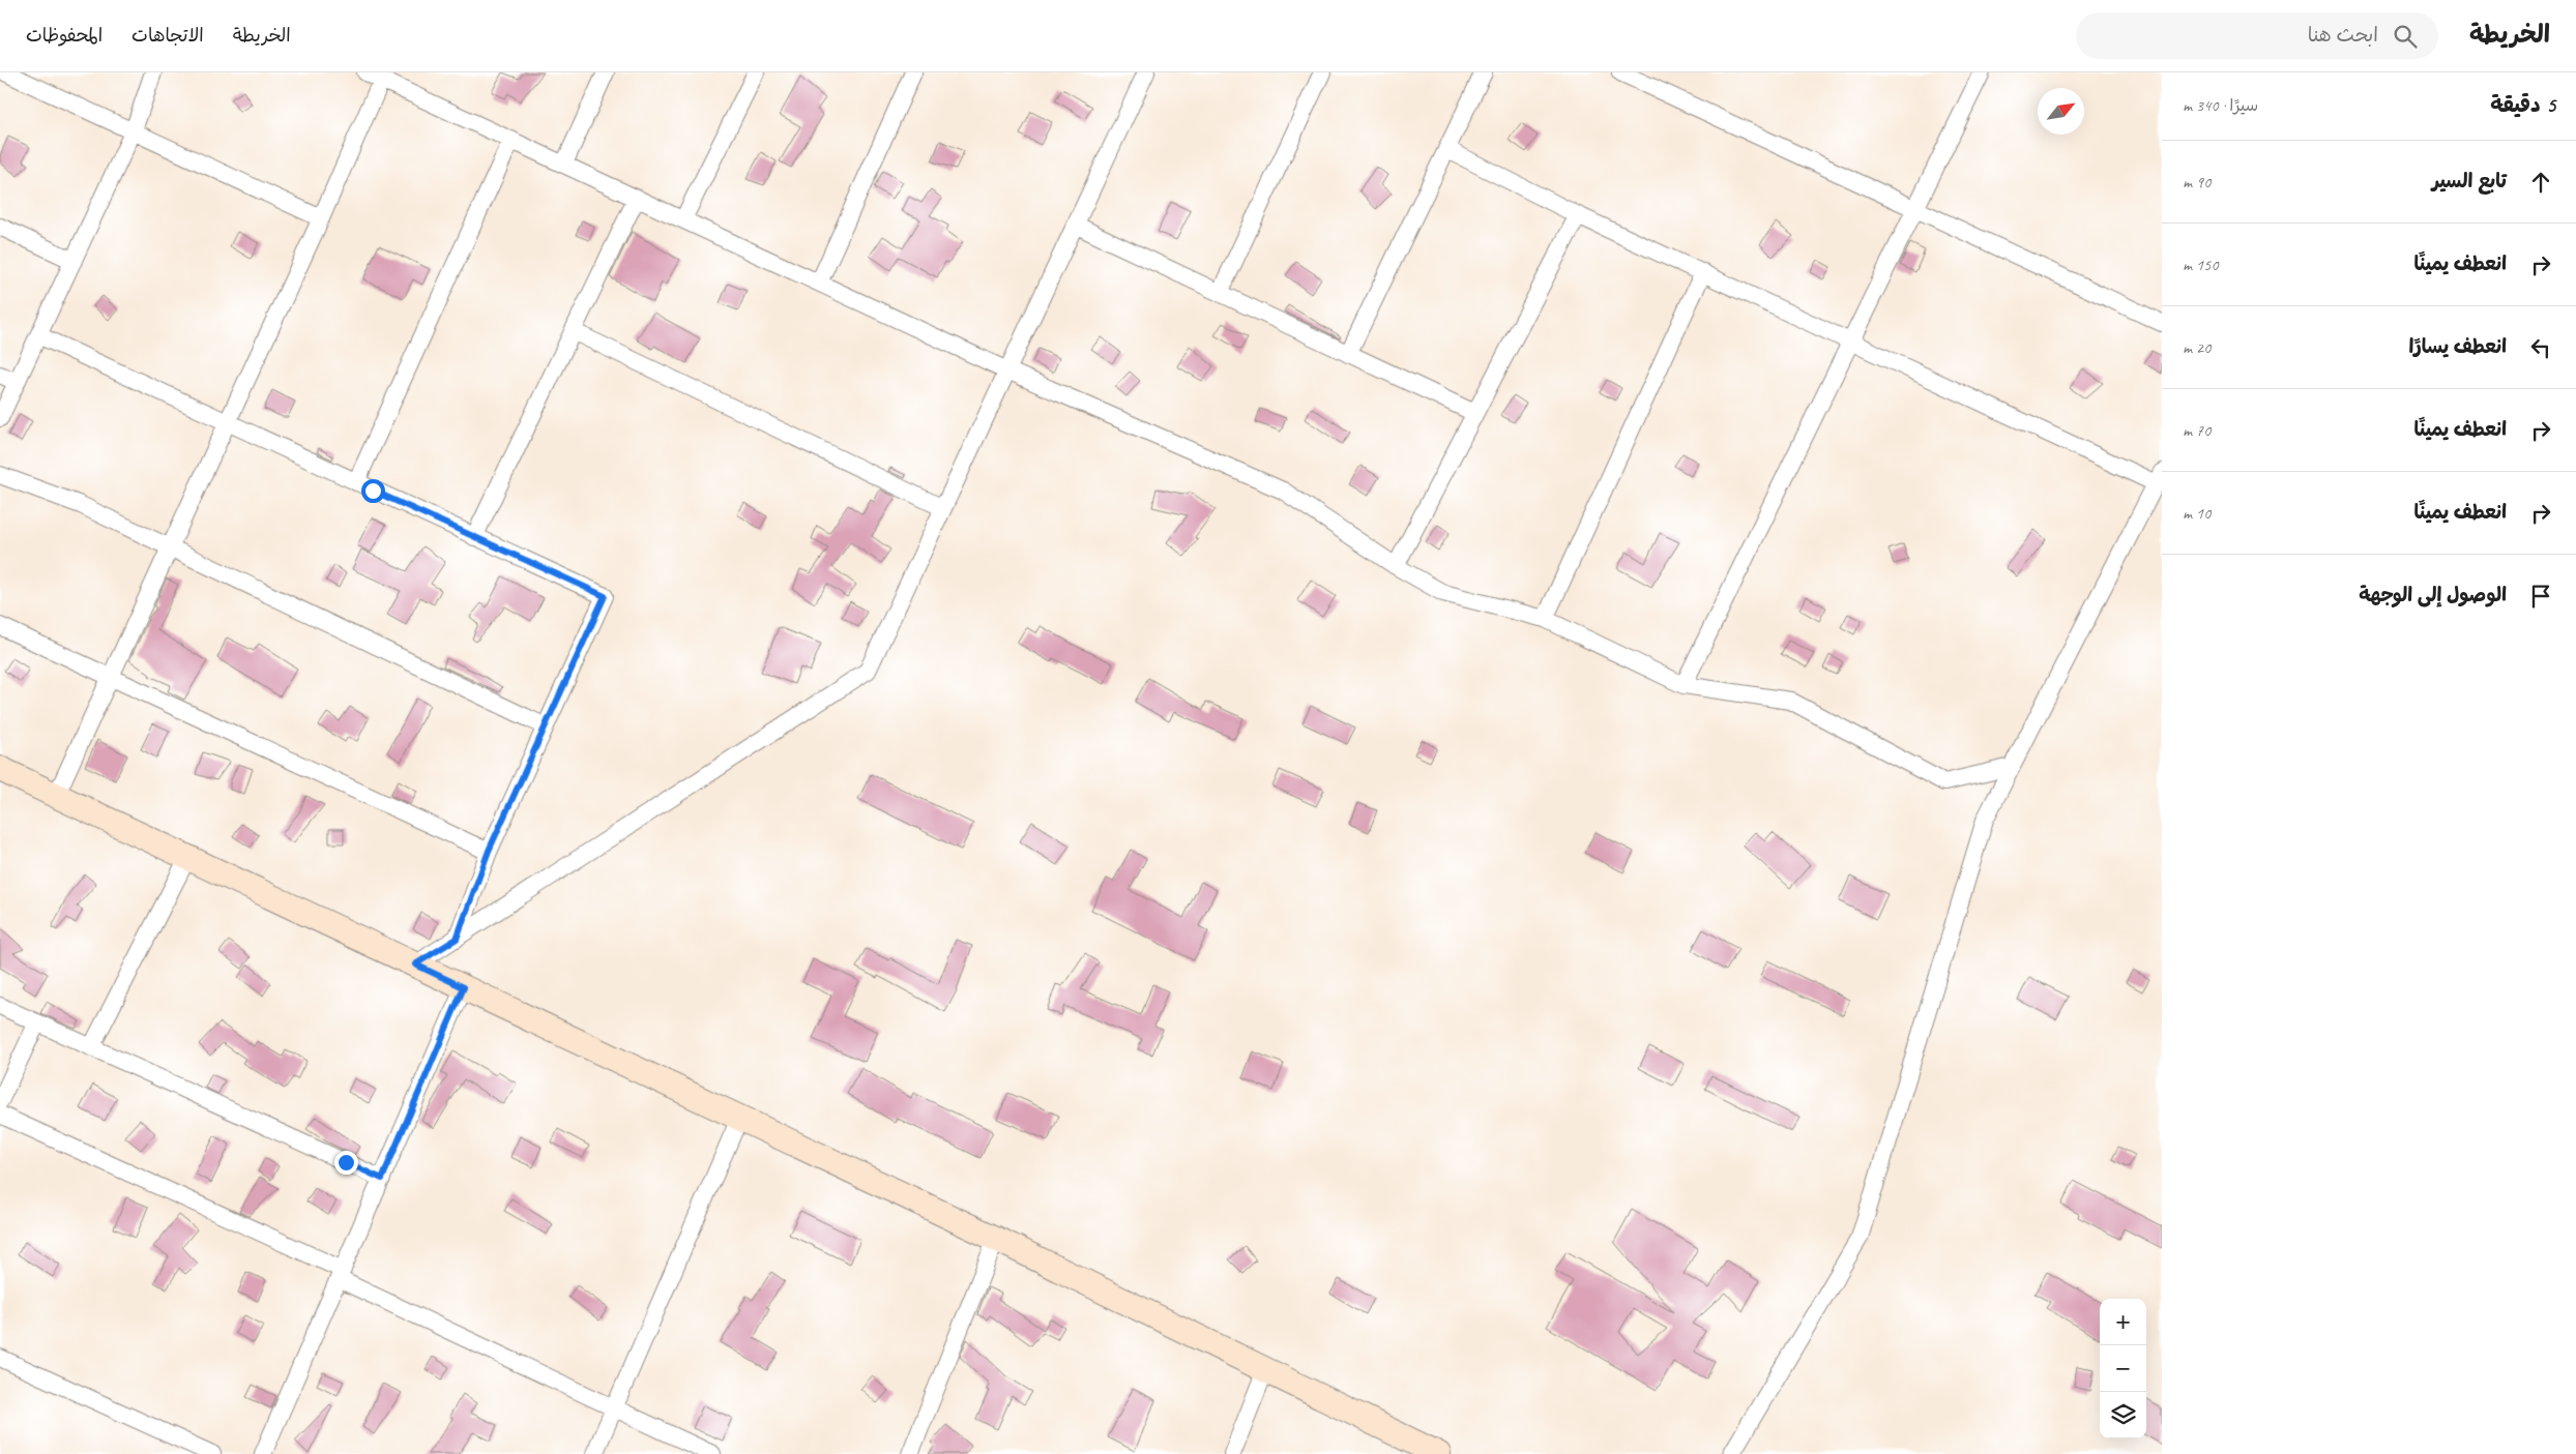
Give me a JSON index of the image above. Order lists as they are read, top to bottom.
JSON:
{
  "north": "top right",
  "page": {
    "header": "الخريطة",
    "search": "ابحث هنا",
    "nav": ["الخريطة", "الاتجاهات", "المحفوظات"],
    "heading": ["5 دقيقة", "سيرًا · 340 m"],
    "list": [
      ["تابع السير", "90 m"],
      ["انعطف يمينًا", "150 m"],
      ["انعطف يسارًا", "20 m"],
      ["انعطف يمينًا", "70 m"],
      ["انعطف يمينًا", "10 m"],
      "الوصول إلى الوجهة"
    ],
    "map_buttons": ["+", "−"]
  }
}
